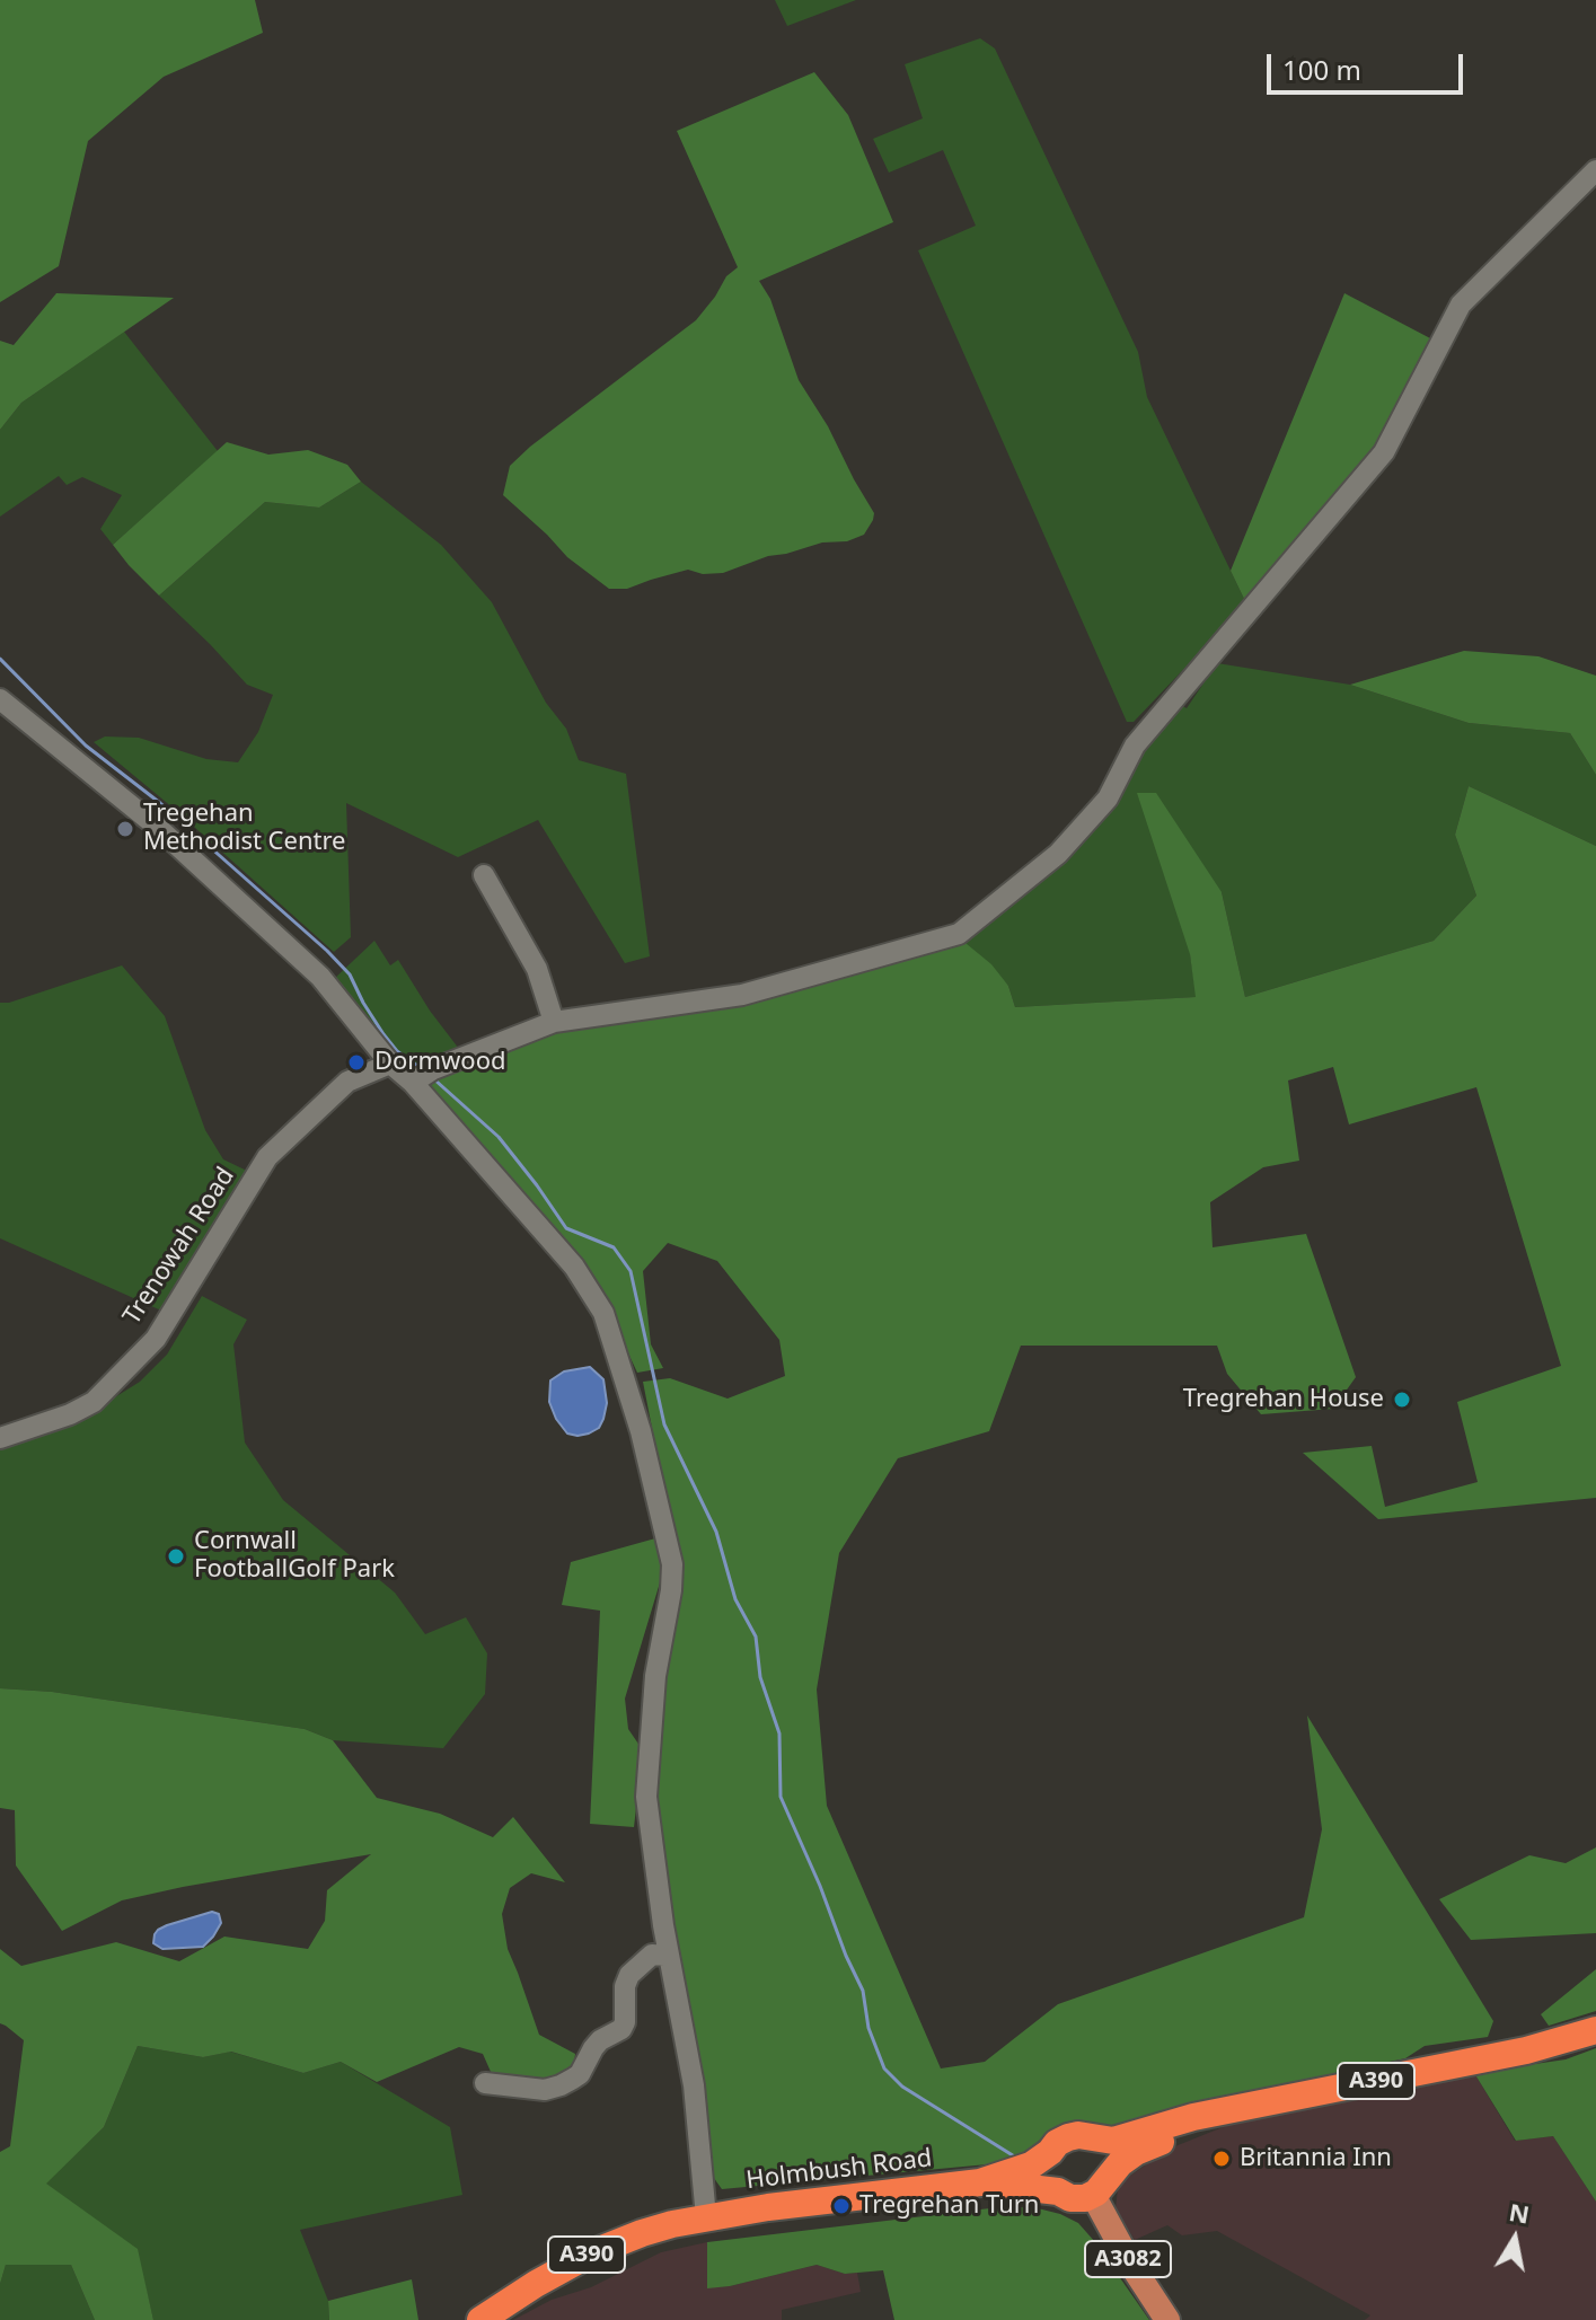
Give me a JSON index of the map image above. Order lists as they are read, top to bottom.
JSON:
{
  "streets": {
    "highway": ["A390", "Holmbush Road"],
    "main road": ["A3082"],
    "street": ["Trenowah Road"]
  },
  "crossings": [
    ["A390", "Holmbush Road"]
  ],
  "places": [
    "Tregehan Methodist Centre",
    "Dormwood",
    "Tregrehan House",
    "Cornwall FootballGolf Park",
    "Britannia Inn",
    "Tregrehan Turn"
  ],
  "scale_bar": "100 m",
  "north": "top"
}
